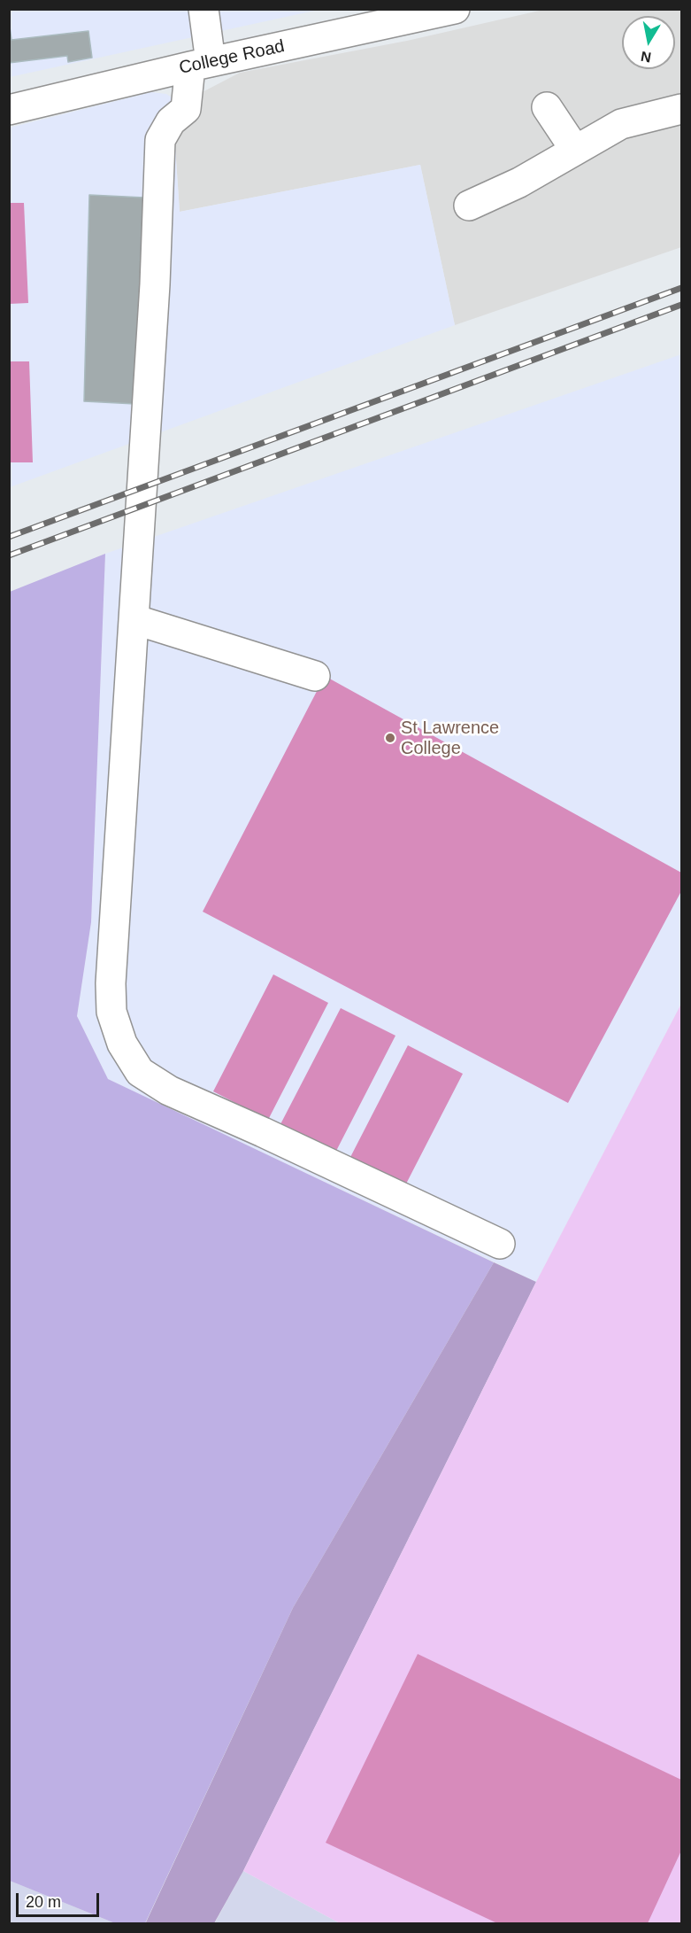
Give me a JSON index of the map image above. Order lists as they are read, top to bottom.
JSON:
{
  "streets": {
    "street": ["College Road"]
  },
  "places": ["St Lawrence College"],
  "scale_bar": "20 m",
  "north": "bottom"
}
